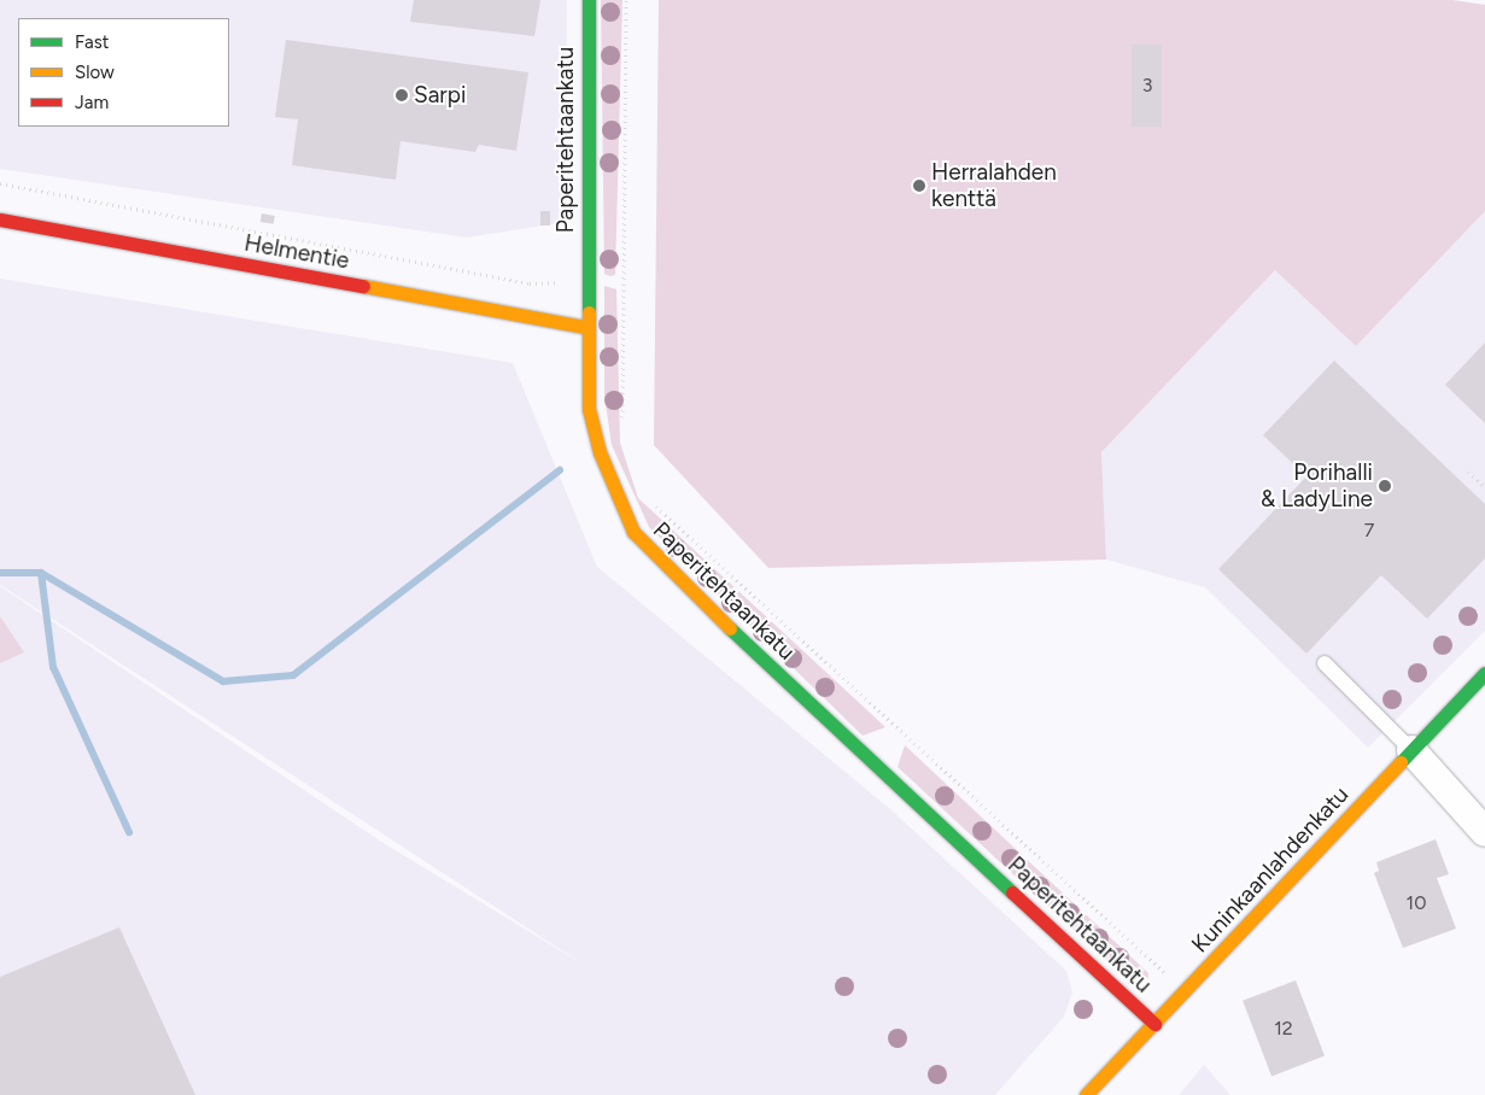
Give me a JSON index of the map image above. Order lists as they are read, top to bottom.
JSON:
{
  "streets": {
    "street": ["Paperitehtaankatu", "Helmentie", "Kuninkaanlahdenkatu"]
  },
  "crossings": [
    ["Paperitehtaankatu", "Helmentie"],
    ["Paperitehtaankatu", "Kuninkaanlahdenkatu"]
  ],
  "places": ["Sarpi", "Herralahden kenttä", "Porihalli & LadyLine"],
  "house_numbers": [
    "3",
    "7",
    "10",
    "12"
  ],
  "legend": ["Fast", "Slow", "Jam"]
}
